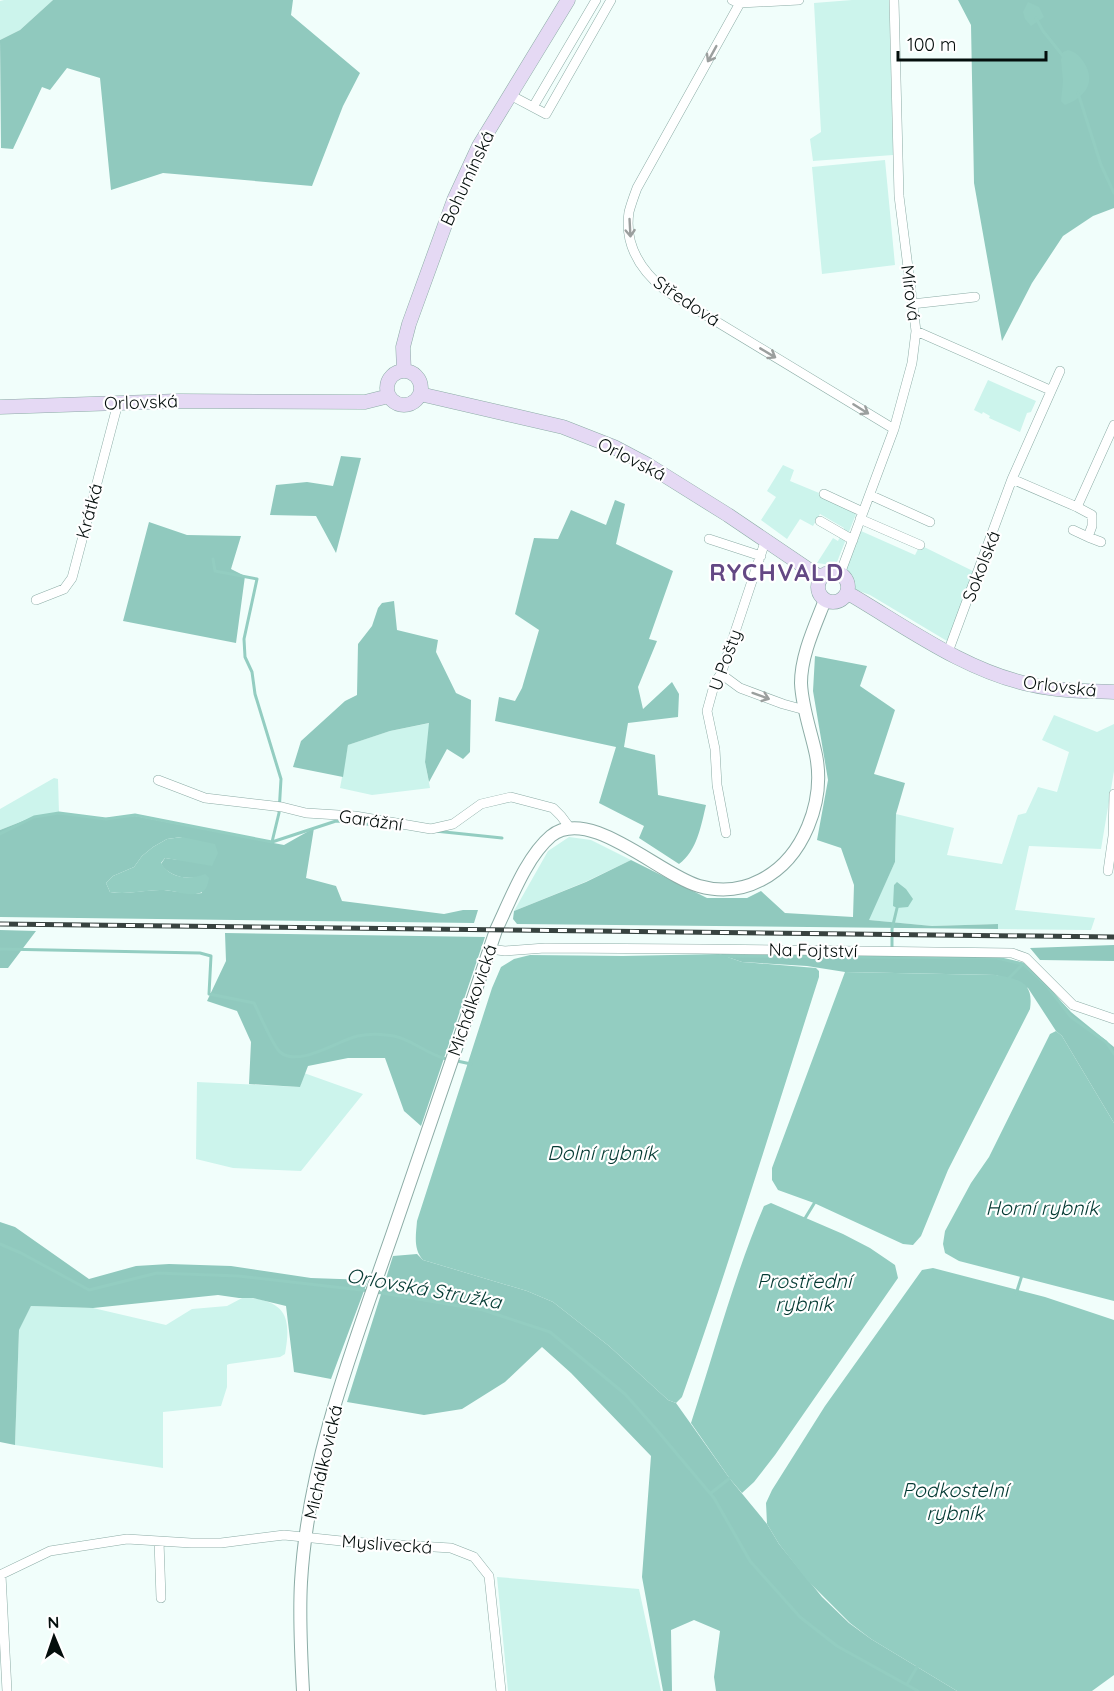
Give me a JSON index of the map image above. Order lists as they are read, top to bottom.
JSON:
{
  "streets": {
    "main road": ["Bohumínská", "Orlovská"],
    "street": [
      "Mírová",
      "Středová",
      "Krátká",
      "Sokolská",
      "U Pošty",
      "Garážní",
      "Na Fojtství",
      "Michálkovická",
      "Myslivecká"
    ]
  },
  "crossings": [
    ["Bohumínská", "Orlovská"],
    ["Mírová", "Středová"],
    ["Mírová", "Orlovská"],
    ["Orlovská", "Krátká"],
    ["Orlovská", "Sokolská"],
    ["Orlovská", "U Pošty"],
    ["Garážní", "Michálkovická"],
    ["Na Fojtství", "Michálkovická"],
    ["Michálkovická", "Myslivecká"]
  ],
  "districts": ["RYCHVALD"],
  "water": [
    "Dolní rybník",
    "Horní rybník",
    "Prostřední rybník",
    "Orlovská Stružka",
    "Podkostelní rybník"
  ],
  "scale_bar": "100 m",
  "north": "top"
}
